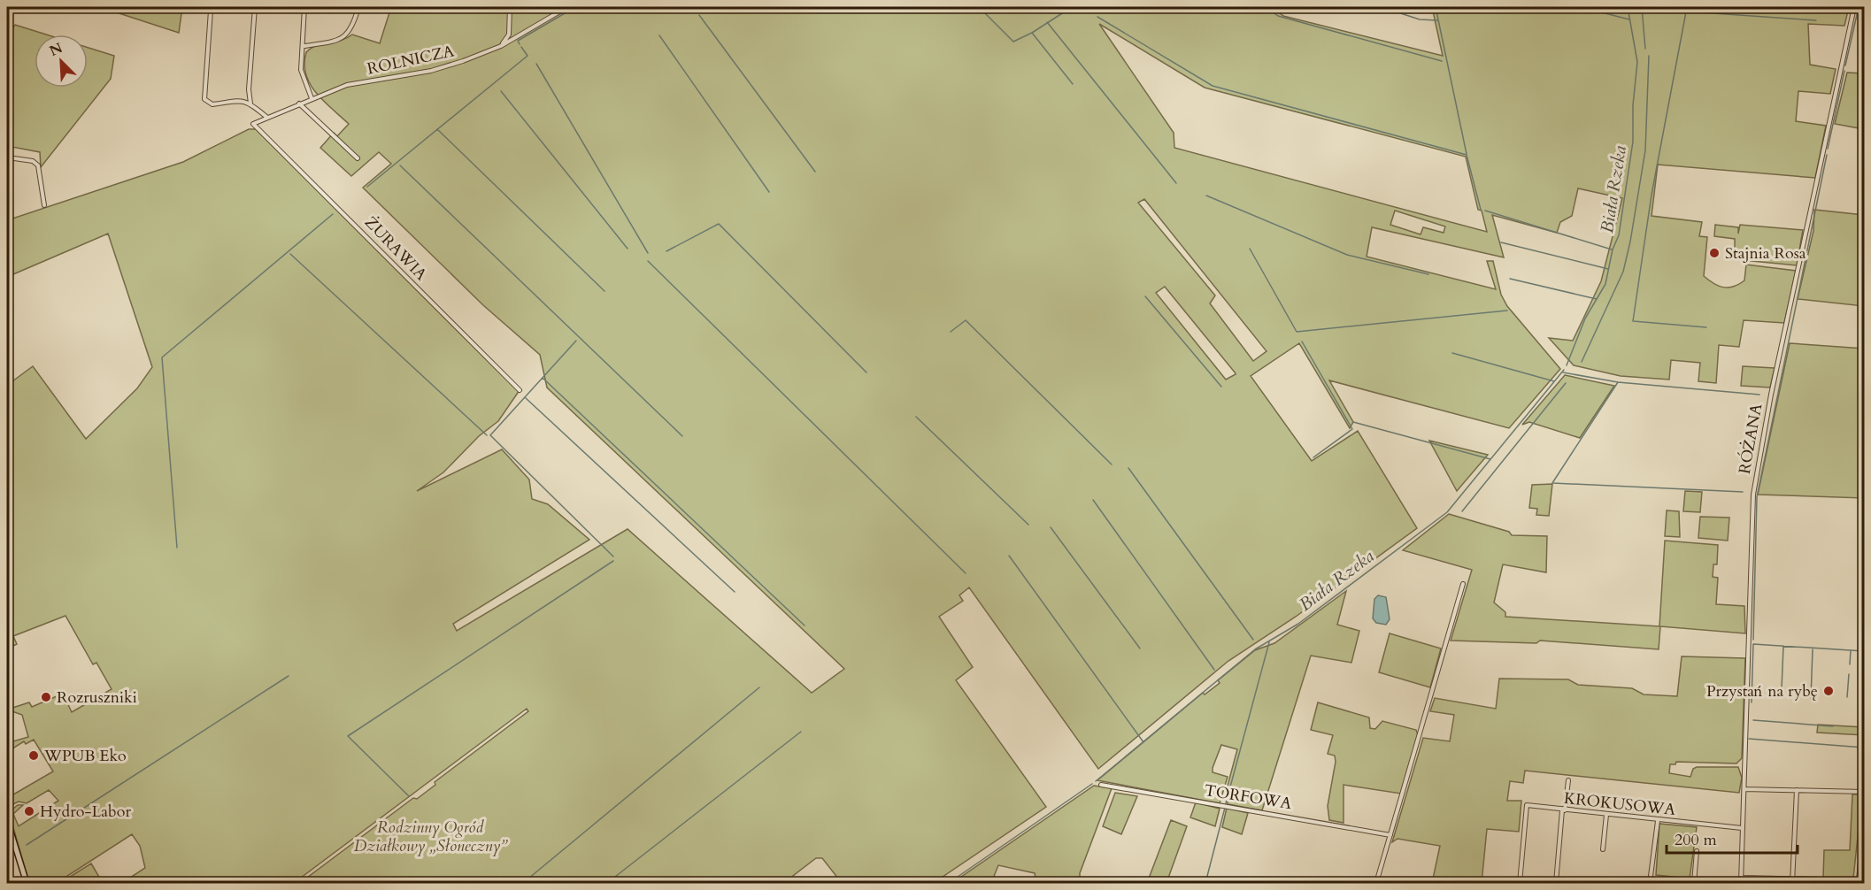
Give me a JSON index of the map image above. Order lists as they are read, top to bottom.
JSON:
{
  "streets": {
    "street": [
      "ROLNICZA",
      "ŻURAWIA",
      "RÓŻANA",
      "TORFOWA",
      "KROKUSOWA"
    ]
  },
  "crossings": [
    ["ROLNICZA", "ŻURAWIA"],
    ["RÓŻANA", "KROKUSOWA"]
  ],
  "water": ["Biała Rzeka"],
  "parks": ["Rodzinny Ogród Działkowy „Słoneczny”"],
  "places": [
    "Stajnia Rosa",
    "Przystań na rybę",
    "Rozruszniki",
    "WPUB Eko",
    "Hydro-Labor"
  ],
  "scale_bar": "200 m",
  "north": "top left"
}
